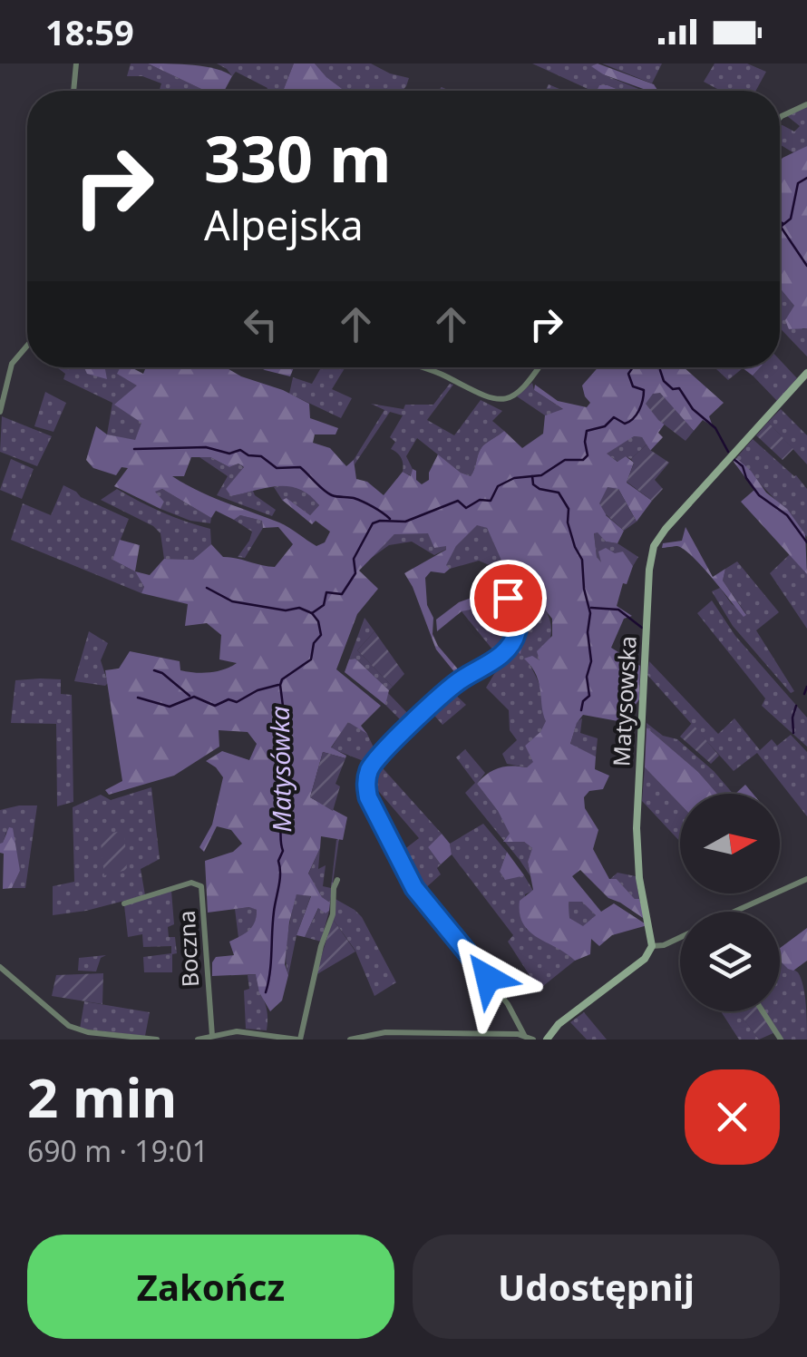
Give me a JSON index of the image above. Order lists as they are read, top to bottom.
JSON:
{
  "streets": {
    "street": ["Matysowska", "Boczna"]
  },
  "water": ["Matysówka"],
  "north": "right",
  "page": {
    "status": "18:59",
    "turn": ["330 m", "Alpejska"],
    "heading": ["2 min", "690 m · 19:01"],
    "buttons": ["Zakończ", "Udostępnij"]
  }
}
